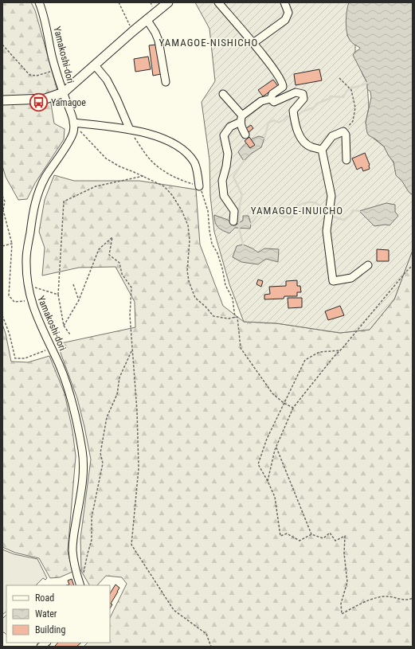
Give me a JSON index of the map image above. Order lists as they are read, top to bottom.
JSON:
{
  "streets": {
    "street": ["Yamakoshi-dori"]
  },
  "districts": ["YAMAGOE-NISHICHO", "YAMAGOE-INUICHO"],
  "places": {
    "bus stop": ["Yamagoe"]
  },
  "legend": ["Road", "Water", "Building"]
}
